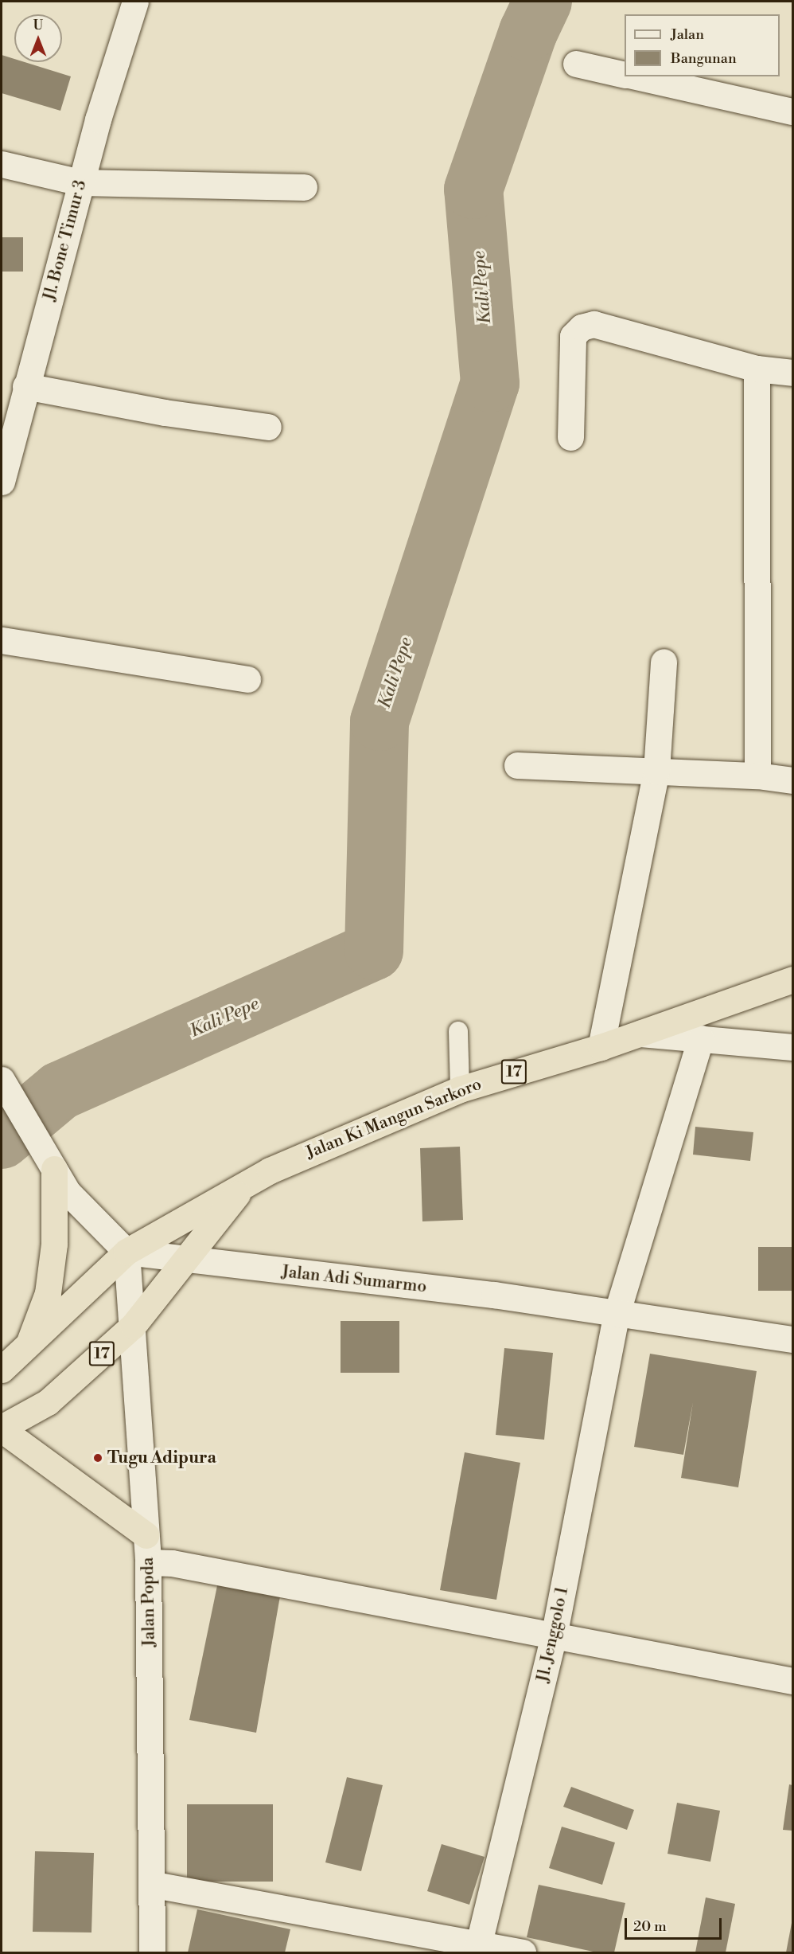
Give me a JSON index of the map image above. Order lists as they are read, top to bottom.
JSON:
{
  "streets": {
    "highway": ["17", "Jalan Ki Mangun Sarkoro"],
    "street": [
      "Jl. Bone Timur 3",
      "Jalan Adi Sumarmo",
      "Jalan Popda",
      "Jl. Jenggolo 1"
    ]
  },
  "crossings": [
    ["17", "Jalan Ki Mangun Sarkoro"],
    ["17", "Jalan Adi Sumarmo"],
    ["17", "Jalan Popda"],
    ["Jalan Adi Sumarmo", "Jalan Popda"],
    ["Jalan Adi Sumarmo", "Jl. Jenggolo 1"]
  ],
  "water": ["Kali Pepe"],
  "places": ["Tugu Adipura"],
  "legend": ["Jalan", "Bangunan"],
  "scale_bar": "20 m",
  "north": "top"
}
